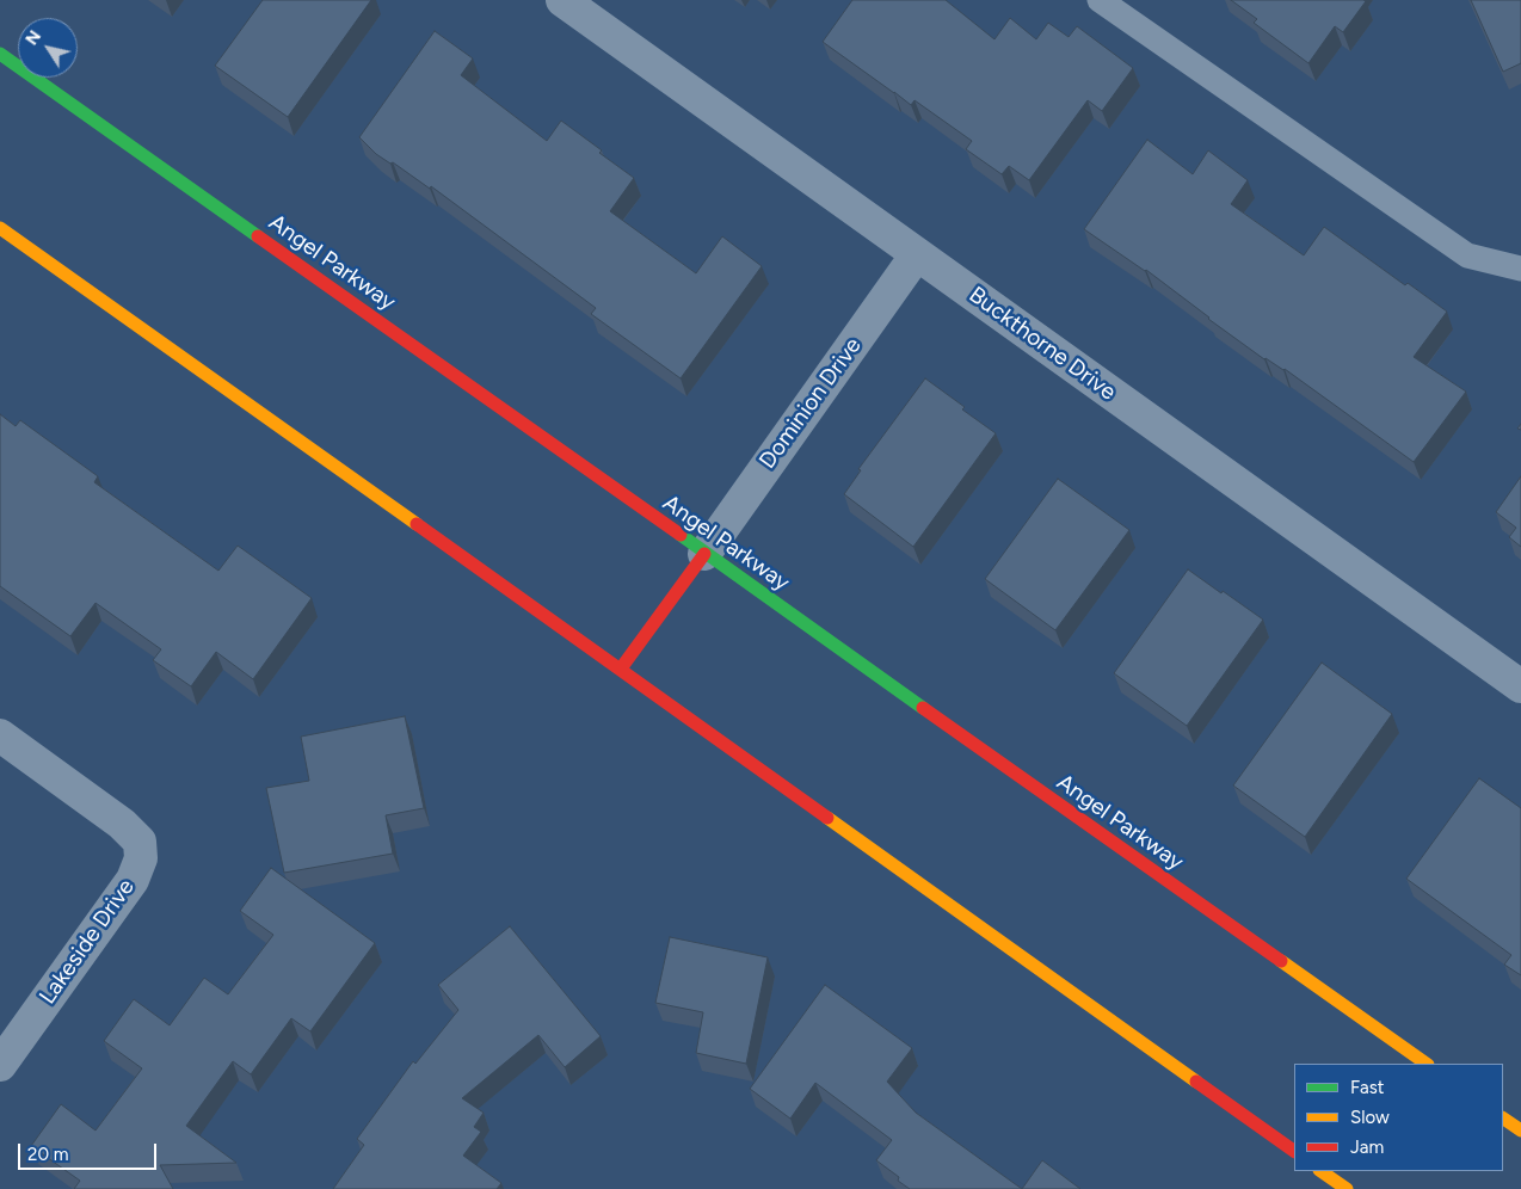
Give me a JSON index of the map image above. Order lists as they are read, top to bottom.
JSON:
{
  "streets": {
    "main road": ["Angel Parkway"],
    "street": ["Buckthorne Drive", "Dominion Drive", "Lakeside Drive"]
  },
  "crossings": [
    ["Angel Parkway", "Dominion Drive"],
    ["Buckthorne Drive", "Dominion Drive"]
  ],
  "legend": ["Fast", "Slow", "Jam"],
  "scale_bar": "20 m",
  "north": "top left"
}
